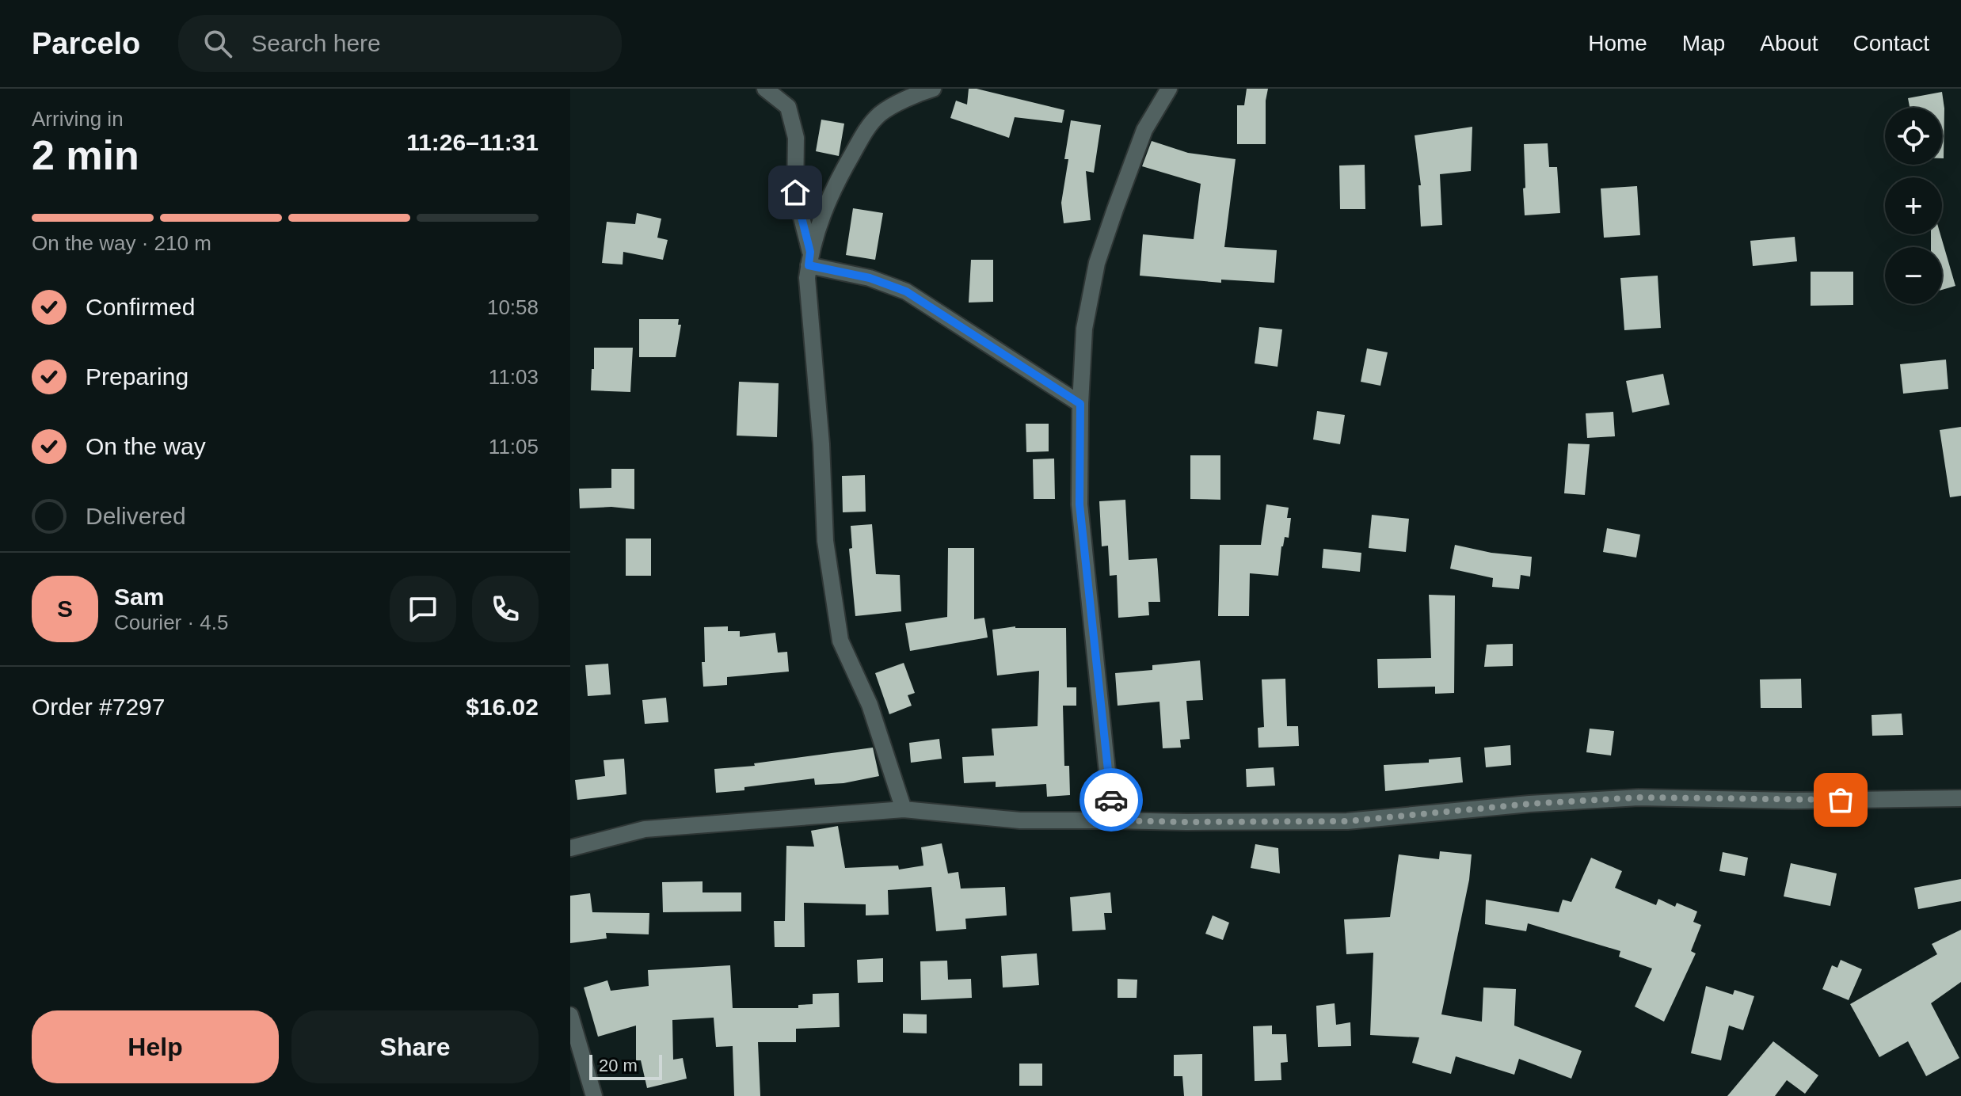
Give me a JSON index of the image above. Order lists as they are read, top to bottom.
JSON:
{
  "scale_bar": "20 m",
  "page": {
    "header": "Parcelo",
    "search": "Search here",
    "nav": [
      "Home",
      "Map",
      "About",
      "Contact"
    ],
    "heading": ["2 min", "Arriving in", "11:26–11:31"],
    "panel": [
      "Sam",
      "Courier · 4.5",
      "Order #7297",
      "$16.02"
    ],
    "map_buttons": ["+", "−"],
    "bar": "On the way · 210 m",
    "list": [
      ["Confirmed", "10:58"],
      ["Preparing", "11:03"],
      ["On the way", "11:05"],
      "Delivered"
    ],
    "round": "S",
    "buttons": ["Help", "Share"],
    "scale": "20 m"
  }
}
